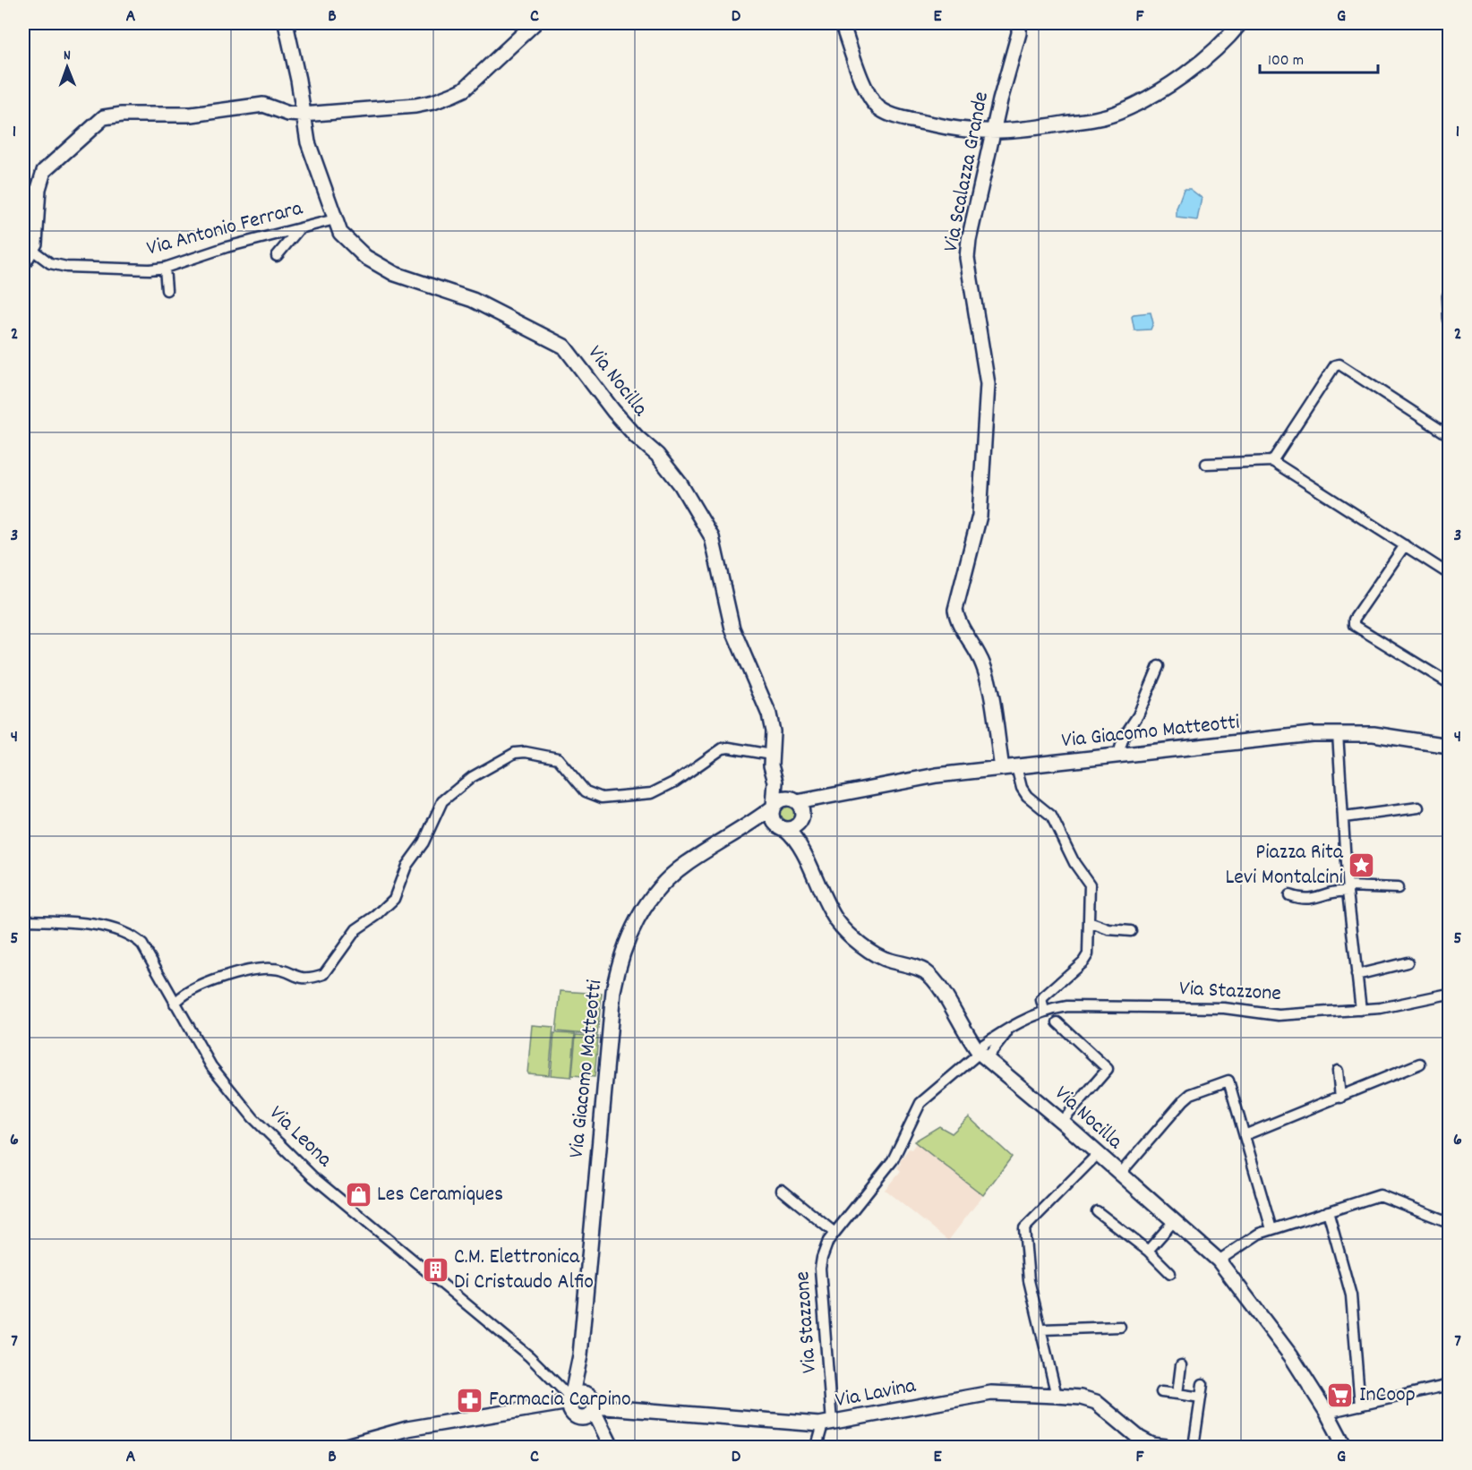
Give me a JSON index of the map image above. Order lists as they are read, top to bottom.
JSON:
{
  "streets": {
    "street": [
      "Via Scalazza Grande",
      "Via Antonio Ferrara",
      "Via Nocilla",
      "Via Giacomo Matteotti",
      "Via Stazzone",
      "Via Leona",
      "Via Lavina"
    ]
  },
  "crossings": [
    ["Via Scalazza Grande", "Via Giacomo Matteotti"],
    ["Via Antonio Ferrara", "Via Nocilla"],
    ["Via Nocilla", "Via Stazzone"],
    ["Via Stazzone", "Via Lavina"],
    ["Via Leona", "Via Lavina"]
  ],
  "places": {
    "place": ["Piazza Rita Levi Montalcini"],
    "shop": ["Les Ceramiques"],
    "building": ["C.M. Elettronica Di Cristaudo Alfio"],
    "supermarket": ["InCoop"],
    "pharmacy": ["Farmacia Carpino"]
  },
  "scale_bar": "100 m",
  "north": "top",
  "grid": {
    "columns": [
      "A",
      "B",
      "C",
      "D",
      "E",
      "F",
      "G"
    ],
    "rows": [
      "1",
      "2",
      "3",
      "4",
      "5",
      "6",
      "7"
    ]
  }
}
